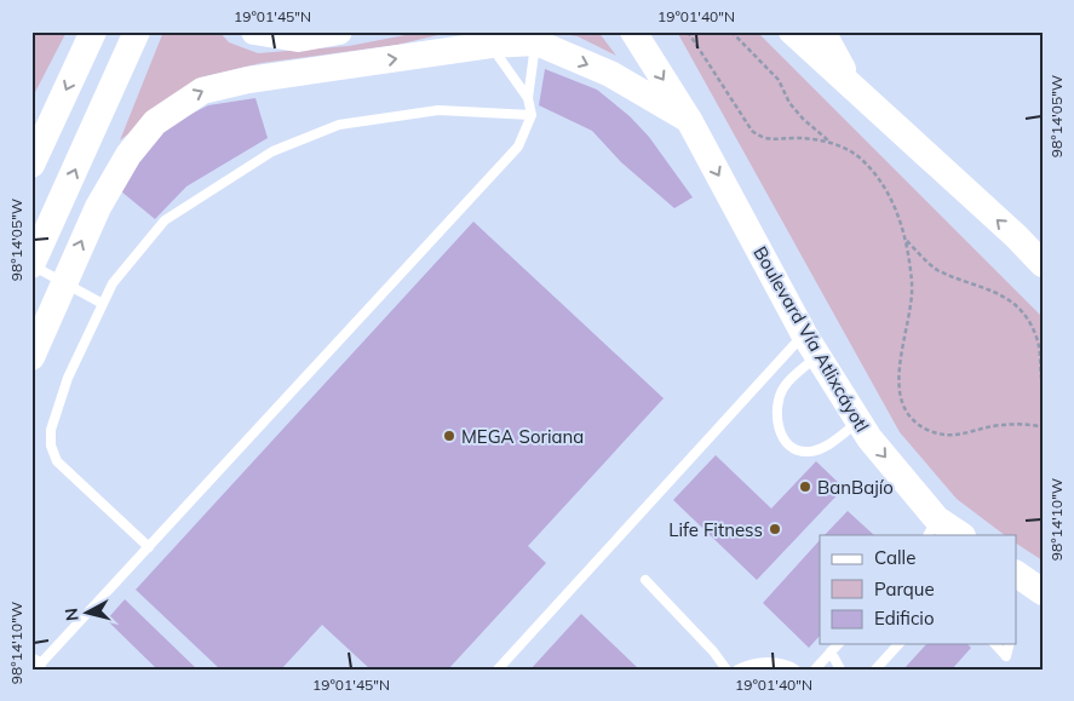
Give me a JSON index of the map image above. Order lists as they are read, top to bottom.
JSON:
{
  "streets": {
    "main road": ["Boulevard Vía Atlixcáyotl"]
  },
  "places": ["MEGA Soriana", "BanBajío", "Life Fitness"],
  "legend": ["Calle", "Parque", "Edificio"],
  "north": "left",
  "coordinates": [
    "19°01'45\"N",
    "19°01'40\"N",
    "98°14'05\"W",
    "98°14'10\"W"
  ]
}
